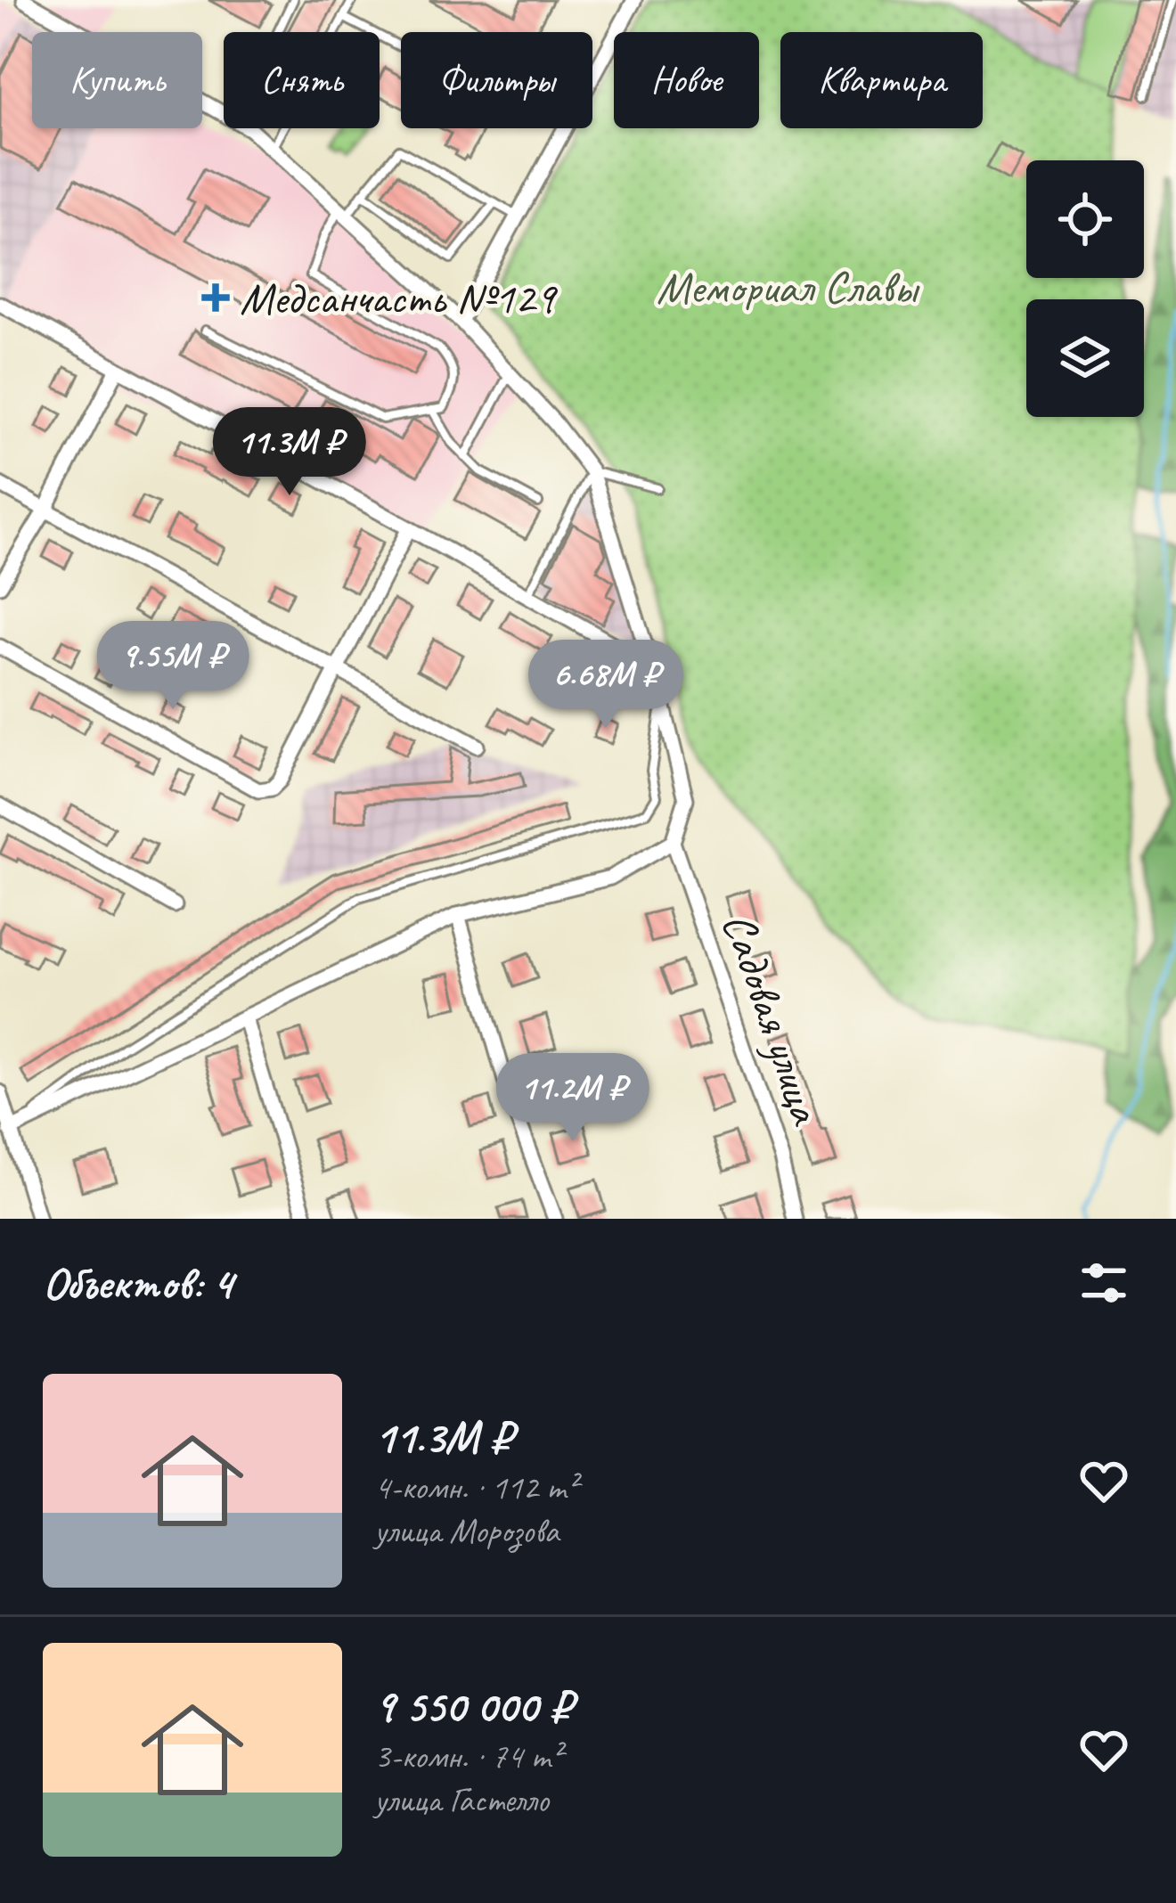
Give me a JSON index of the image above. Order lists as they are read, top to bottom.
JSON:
{
  "streets": {
    "street": ["Садовая улица"]
  },
  "parks": ["Мемориал Славы"],
  "places": {
    "health": ["Медсанчасть №129"]
  },
  "page": {
    "chip": [
      "Купить",
      "Снять",
      "Фильтры",
      "Новое",
      "Квартира"
    ],
    "price": [
      "11.3M ₽",
      "9.55M ₽",
      "6.68M ₽",
      "11.2M ₽"
    ],
    "heading": "Объектов: 4",
    "list": [
      {
        "name": "11.3M ₽",
        "note": "4-комн. · 112 m² · улица Морозова"
      },
      {
        "name": "9 550 000 ₽",
        "note": "3-комн. · 74 m² · улица Гастелло"
      }
    ]
  }
}
